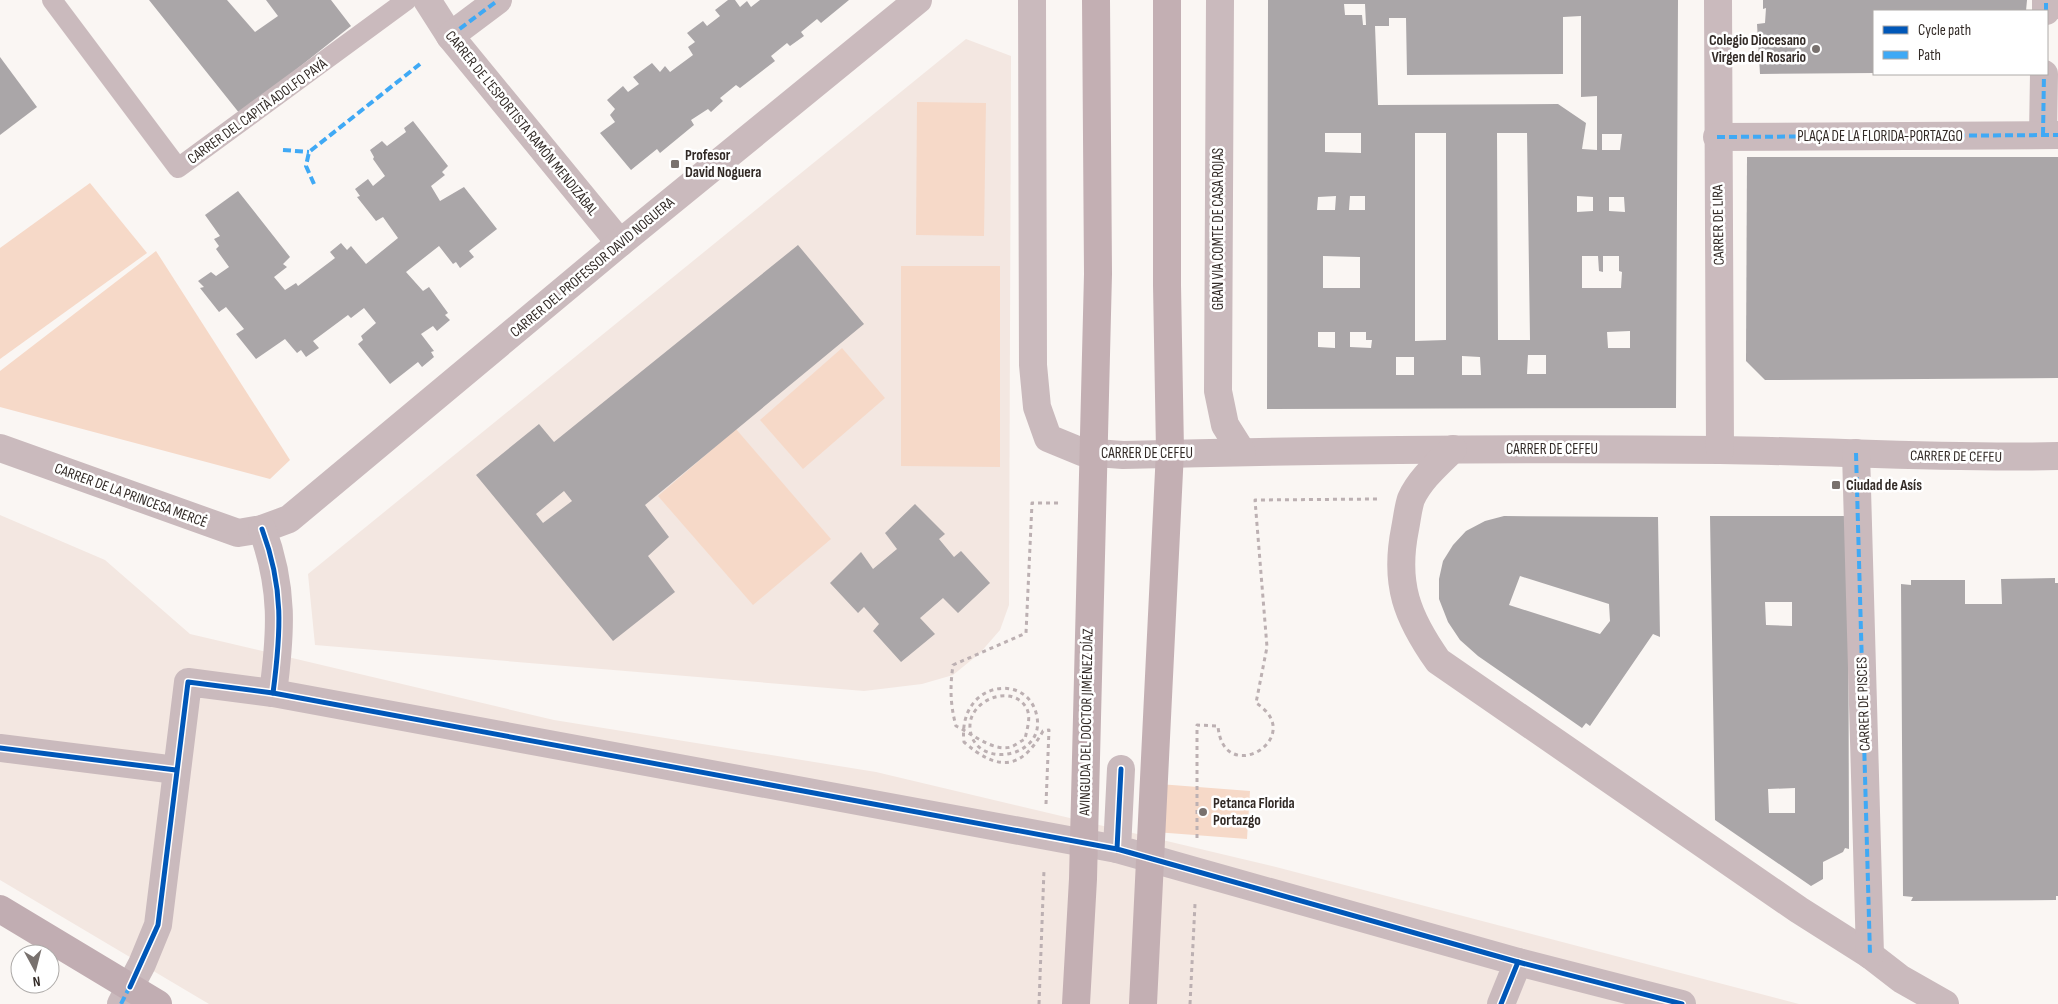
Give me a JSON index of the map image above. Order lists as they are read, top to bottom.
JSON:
{
  "streets": {
    "main road": ["AVINGUDA DEL DOCTOR JIMÉNEZ DÍAZ"],
    "street": [
      "CARRER DE L'ESPORTISTA RAMÓN MENDIZÁBAL",
      "PLAÇA DE LA FLORIDA-PORTAZGO",
      "CARRER DE LIRA",
      "GRAN VIA COMTE DE CASA ROJAS",
      "CARRER DEL PROFESSOR DAVID NOGUERA",
      "CARRER DE CEFEU",
      "CARRER DE LA PRINCESA MERCÉ",
      "CARRER DE PISCES"
    ],
    "lane": ["CARRER DEL CAPITÀ ADOLFO PAYÁ"]
  },
  "crossings": [
    ["CARRER DE L'ESPORTISTA RAMÓN MENDIZÁBAL", "CARRER DEL PROFESSOR DAVID NOGUERA"],
    ["PLAÇA DE LA FLORIDA-PORTAZGO", "CARRER DE LIRA"],
    ["CARRER DE LIRA", "CARRER DE CEFEU"],
    ["GRAN VIA COMTE DE CASA ROJAS", "CARRER DE CEFEU"],
    ["CARRER DEL PROFESSOR DAVID NOGUERA", "CARRER DE LA PRINCESA MERCÉ"],
    ["CARRER DE CEFEU", "CARRER DE PISCES"]
  ],
  "places": {
    "other": ["Colegio Diocesano Virgen del Rosario", "Petanca Florida Portazgo"],
    "transit": ["Profesor David Noguera", "Ciudad de Asís"]
  },
  "legend": ["Cycle path", "Path"],
  "north": "bottom"
}
